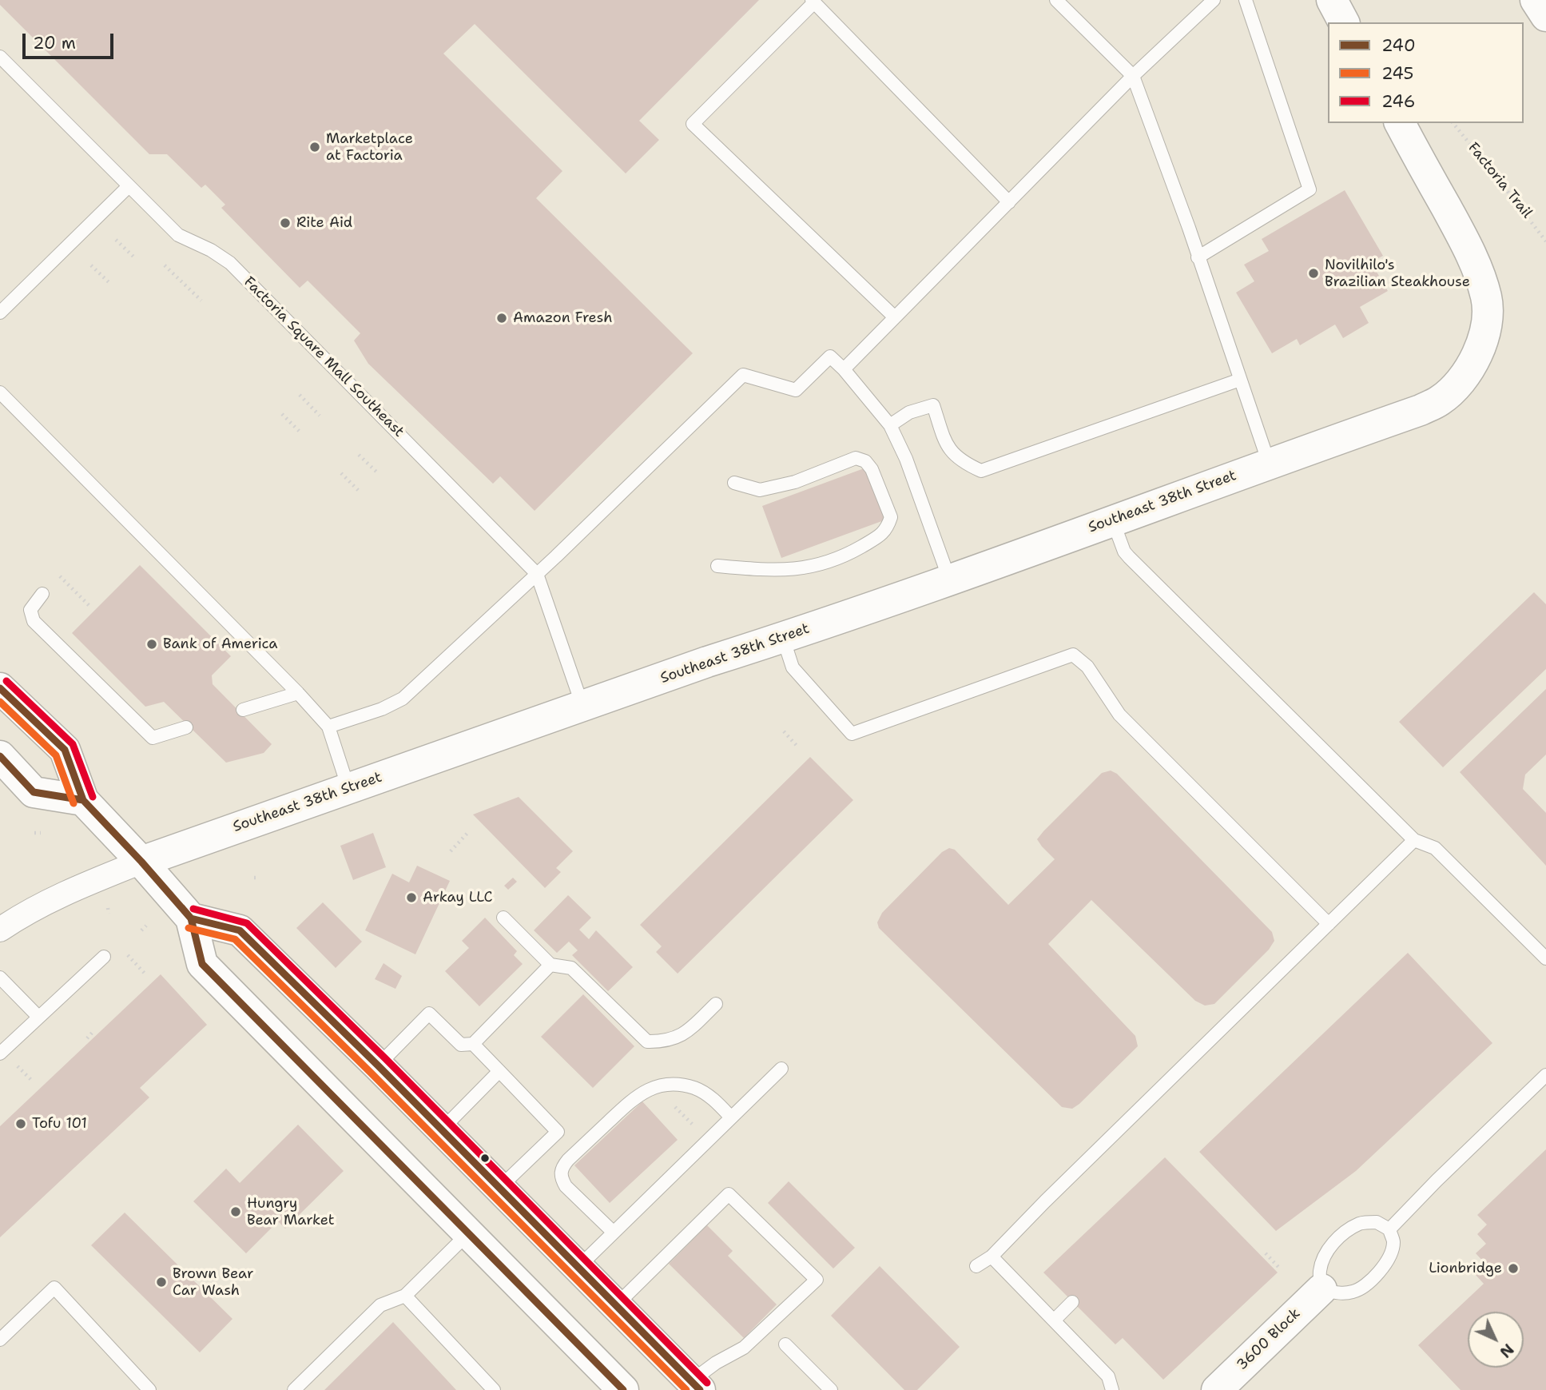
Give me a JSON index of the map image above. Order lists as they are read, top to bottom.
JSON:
{
  "streets": {
    "main road": ["Southeast 38th Street", "3600 Block"],
    "lane": ["Factoria Square Mall Southeast"],
    "path": ["Factoria Trail"]
  },
  "crossings": [
    ["Factoria Square Mall Southeast", "Southeast 38th Street"]
  ],
  "places": [
    "Marketplace at Factoria",
    "Rite Aid",
    "Novilhilo's Brazilian Steakhouse",
    "Amazon Fresh",
    "Bank of America",
    "Arkay LLC",
    "Tofu 101",
    "Hungry Bear Market",
    "Lionbridge",
    "Brown Bear Car Wash"
  ],
  "lines": ["transit line 246", "transit line 240", "transit line 245"],
  "legend": ["240", "245", "246"],
  "scale_bar": "20 m",
  "north": "bottom right"
}
